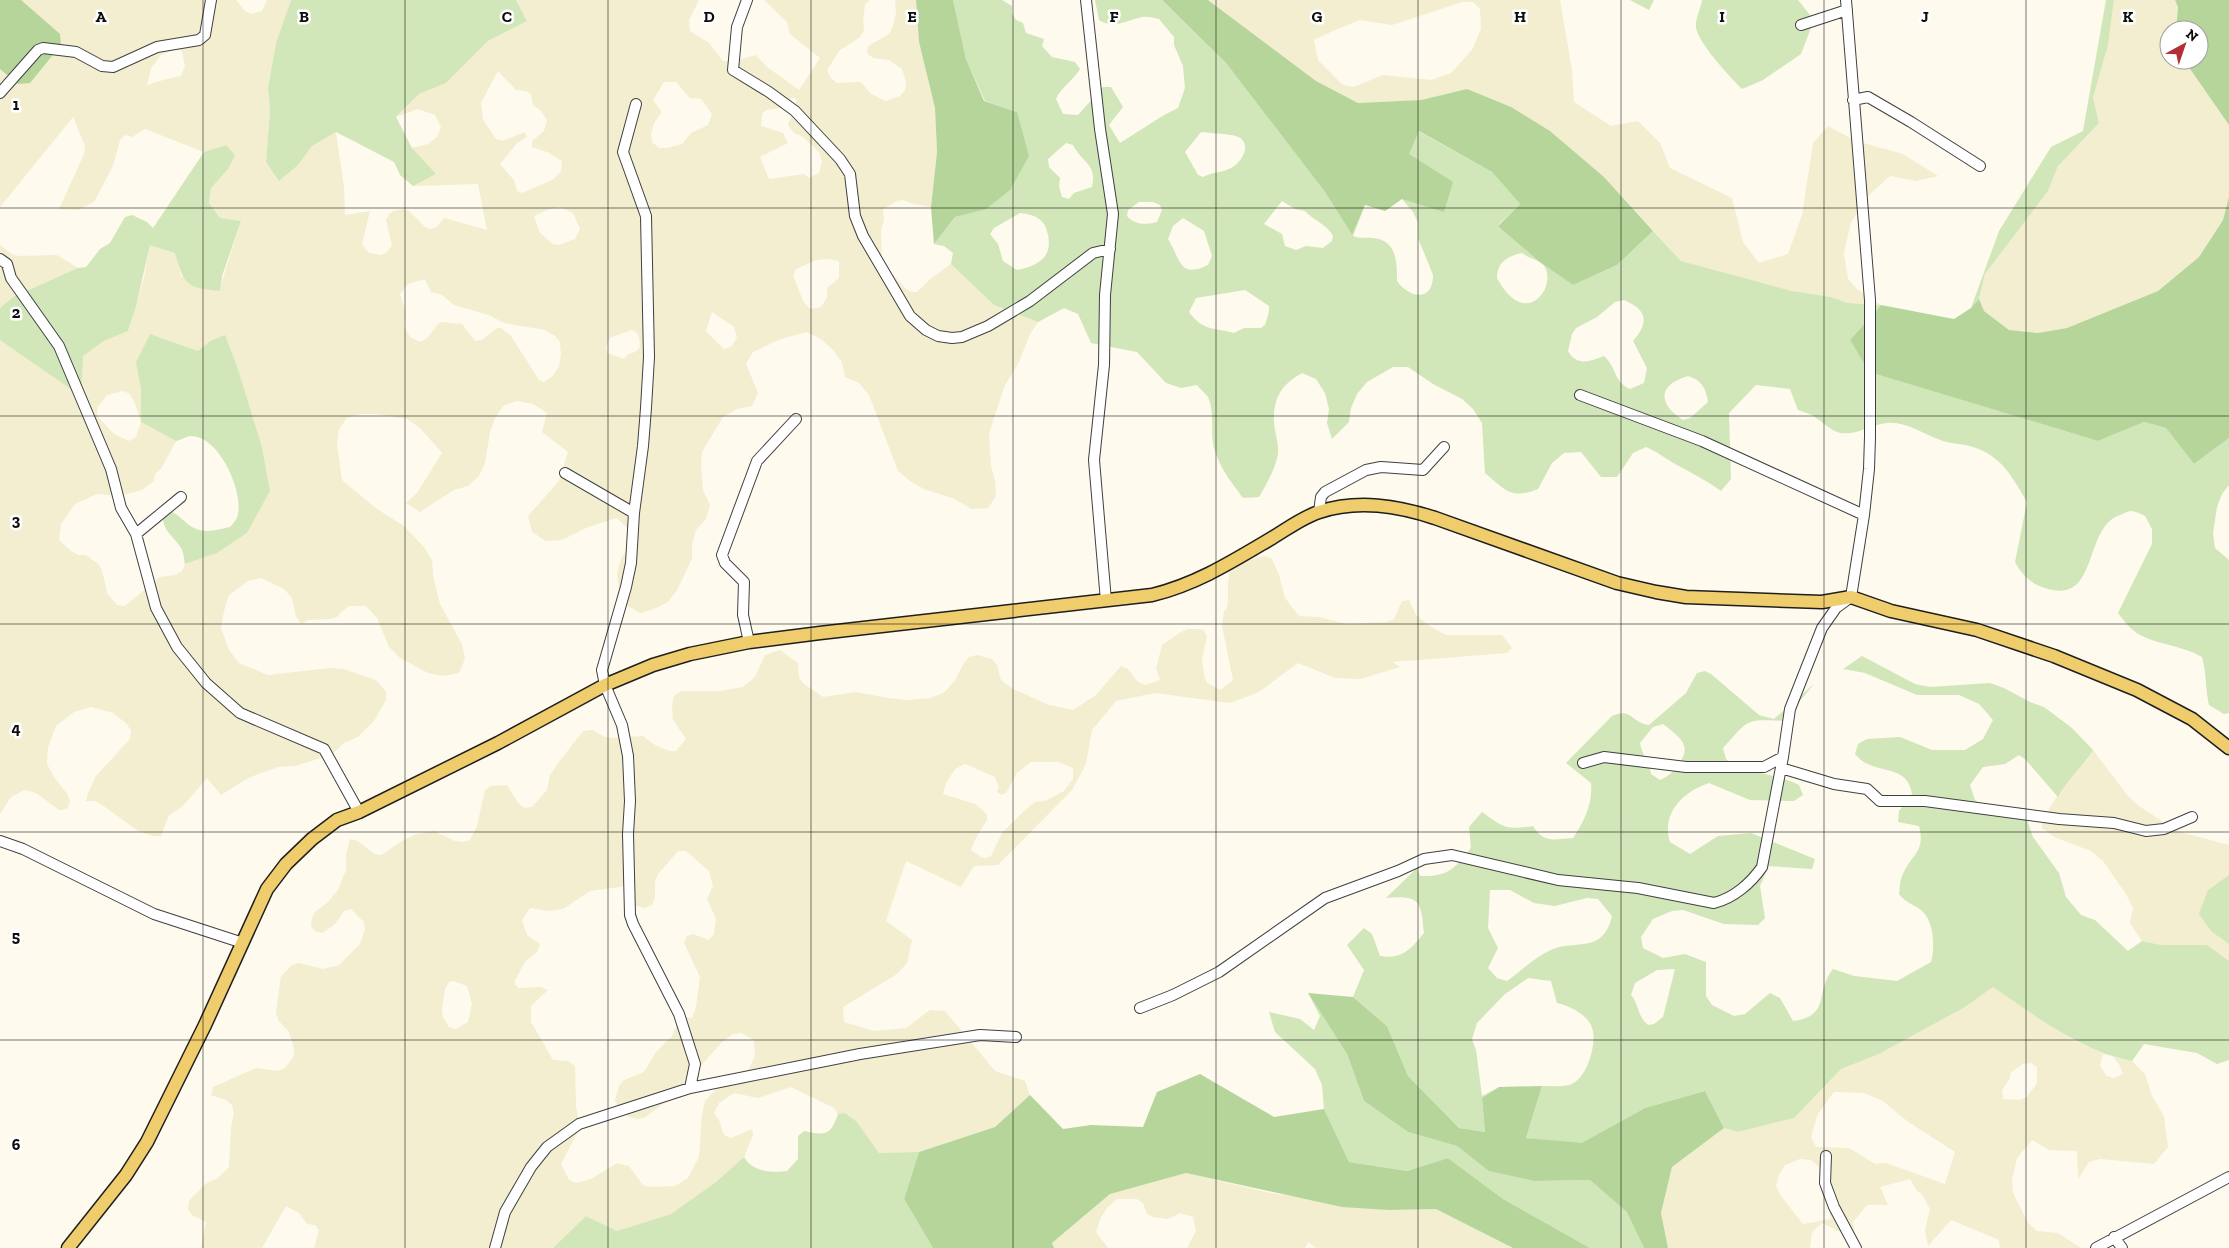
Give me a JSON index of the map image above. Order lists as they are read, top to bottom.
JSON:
{
  "north": "top right",
  "grid": {
    "columns": [
      "A",
      "B",
      "C",
      "D",
      "E",
      "F",
      "G",
      "H",
      "I",
      "J",
      "K"
    ],
    "rows": [
      "1",
      "2",
      "3",
      "4",
      "5",
      "6"
    ]
  }
}
